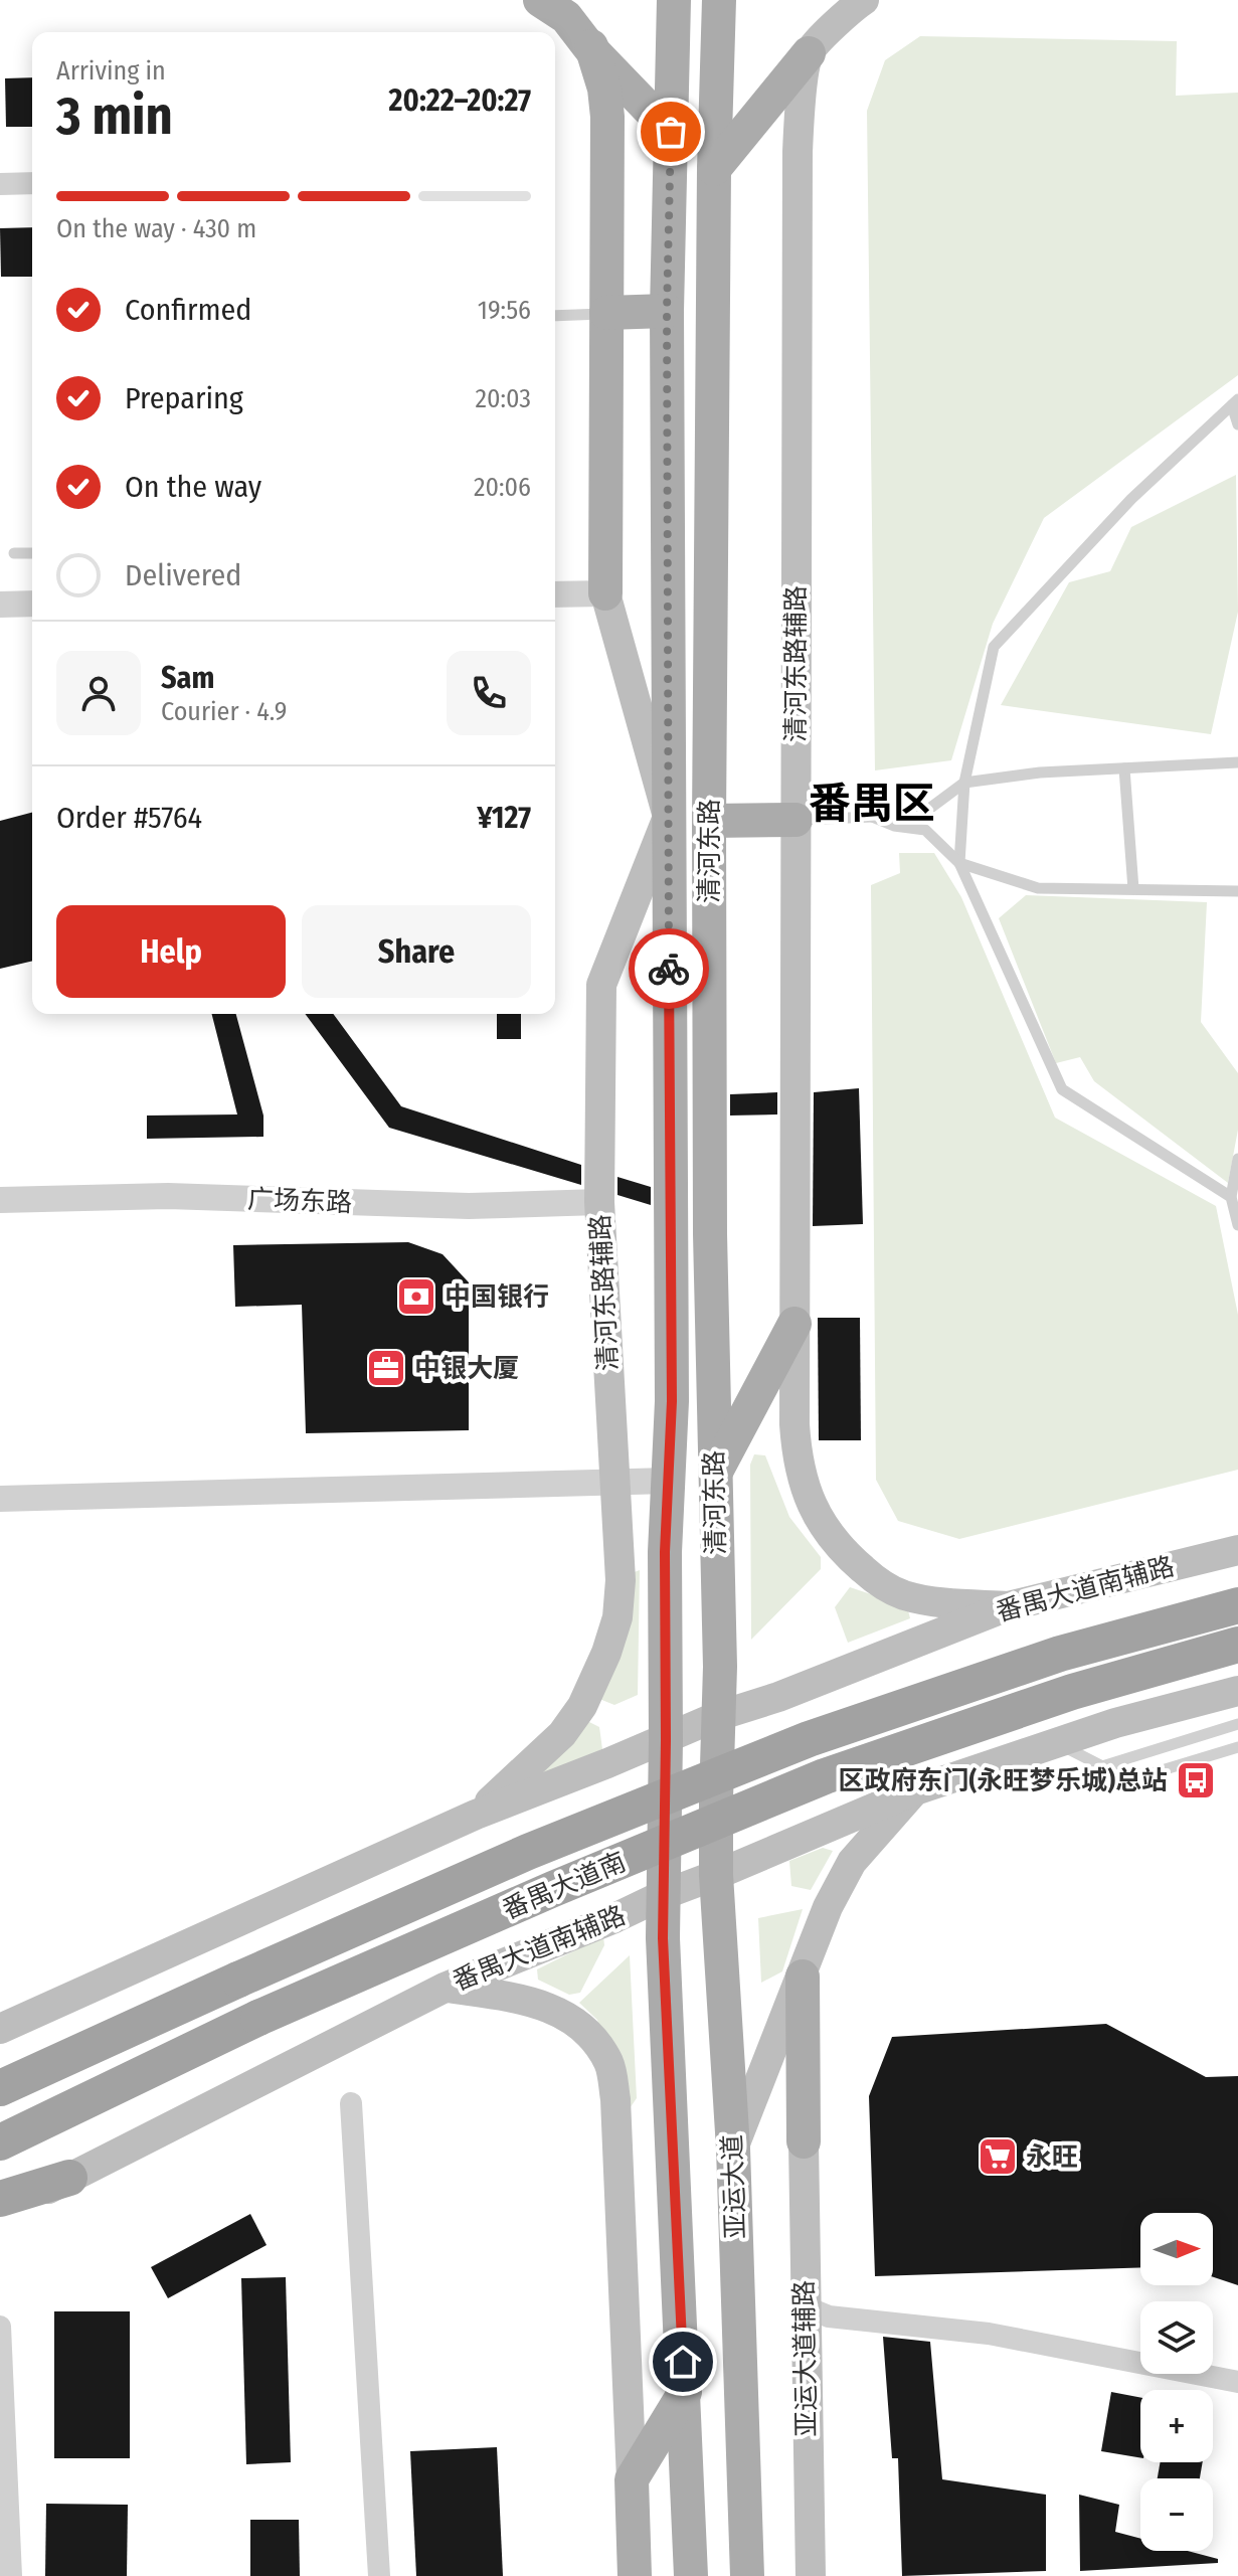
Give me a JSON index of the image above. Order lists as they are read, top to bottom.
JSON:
{
  "streets": {
    "highway": ["番禺大道南"],
    "main road": [
      "清河东路辅路",
      "清河东路",
      "番禺大道南辅路",
      "亚运大道",
      "亚运大道辅路"
    ],
    "street": ["广场东路"]
  },
  "crossings": [
    ["清河东路辅路", "清河东路"],
    ["清河东路辅路", "广场东路"],
    ["清河东路辅路", "番禺大道南辅路"],
    ["清河东路", "番禺大道南辅路"],
    ["清河东路", "亚运大道"],
    ["番禺大道南辅路", "亚运大道"]
  ],
  "districts": ["番禺区"],
  "places": {
    "bank": ["中国银行"],
    "office": ["中银大厦"],
    "bus stop": ["区政府东门(永旺梦乐城)总站"],
    "supermarket": ["永旺"]
  },
  "north": "right",
  "page": {
    "heading": ["3 min", "Arriving in", "20:22–20:27"],
    "panel": [
      "Sam",
      "Courier · 4.9",
      "Order #5764",
      "¥127"
    ],
    "bar": "On the way · 430 m",
    "list": [
      ["Confirmed", "19:56"],
      ["Preparing", "20:03"],
      ["On the way", "20:06"],
      "Delivered"
    ],
    "buttons": ["Help", "Share"],
    "map_buttons": ["+", "−"]
  }
}
